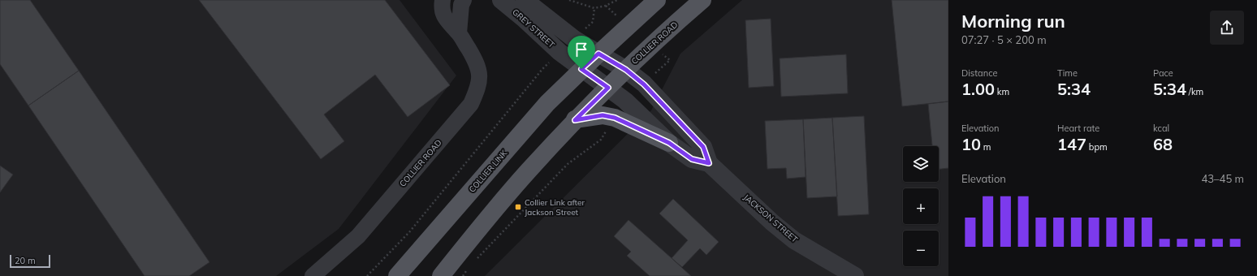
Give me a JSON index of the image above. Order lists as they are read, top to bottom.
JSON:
{
  "streets": {
    "main road": ["COLLIER ROAD", "COLLIER LINK"],
    "street": ["GREY STREET", "JACKSON STREET"]
  },
  "crossings": [
    ["GREY STREET", "COLLIER ROAD"],
    ["GREY STREET", "COLLIER LINK"],
    ["GREY STREET", "JACKSON STREET"],
    ["COLLIER ROAD", "JACKSON STREET"]
  ],
  "places": {
    "transit": ["Collier Link after Jackson Street"]
  },
  "scale_bar": "20 m",
  "page": {
    "heading": ["Morning run", "07:27 · 5 × 200 m"],
    "stats": [
      ["Distance", "1.00 km"],
      ["Time", "5:34"],
      ["Pace", "5:34 /km"],
      ["Elevation", "10 m"],
      ["Heart rate", "147 bpm"],
      ["kcal", "68"]
    ],
    "map_buttons": ["+", "−"],
    "chart": ["Elevation", "43–45 m"],
    "scale": "20 m"
  }
}
